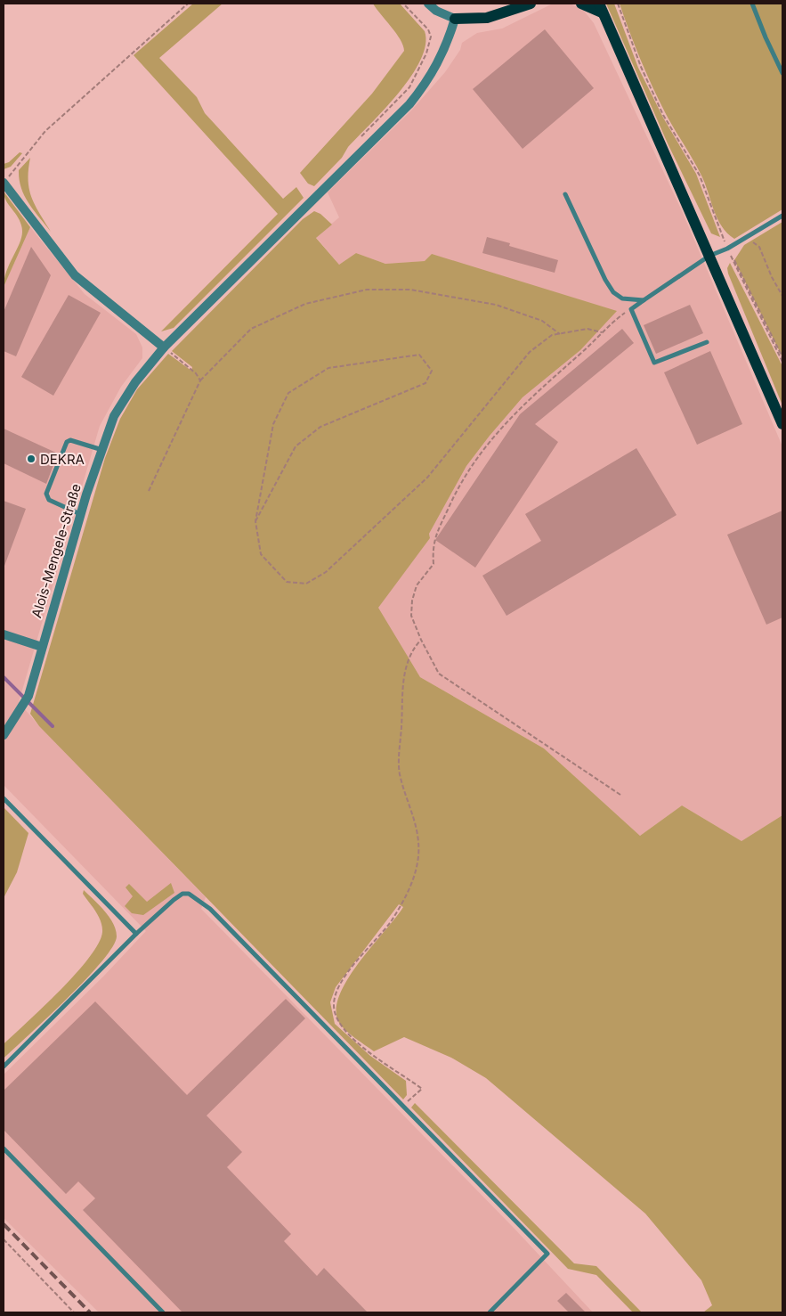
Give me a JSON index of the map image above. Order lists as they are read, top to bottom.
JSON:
{
  "streets": {
    "street": ["Alois-Mengele-Straße"]
  },
  "places": ["DEKRA"]
}
